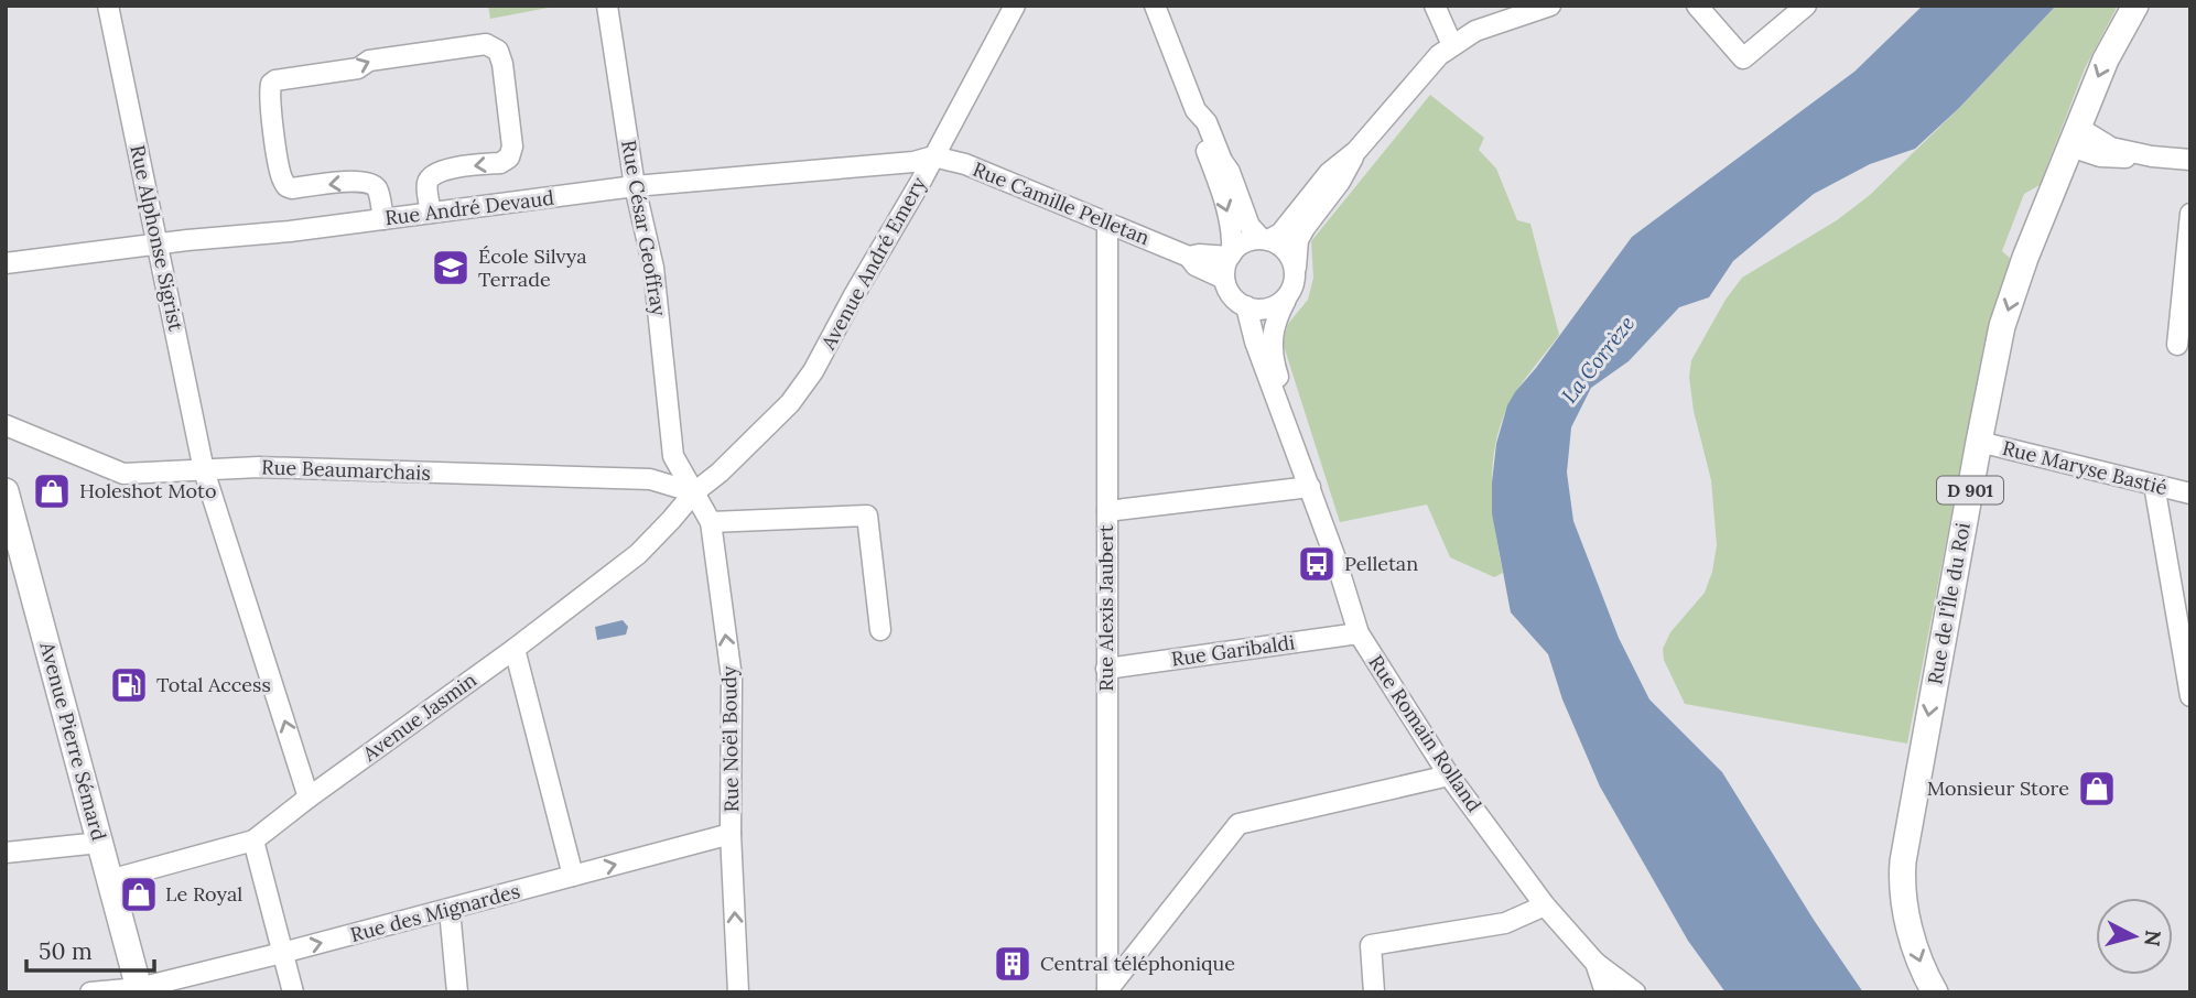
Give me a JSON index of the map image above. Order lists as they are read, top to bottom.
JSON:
{
  "streets": {
    "main road": ["D 901", "Rue de l'Île du Roi", "Avenue Pierre Sémard"],
    "street": [
      "Rue Camille Pelletan",
      "Rue André Devaud",
      "Rue César Geoffray",
      "Rue Alphonse Sigrist",
      "Avenue André Emery",
      "Rue Maryse Bastié",
      "Rue Beaumarchais",
      "Rue Alexis Jaubert",
      "Rue Garibaldi",
      "Avenue Jasmin",
      "Rue Romain Rolland",
      "Rue Noël Boudy",
      "Rue des Mignardes"
    ]
  },
  "crossings": [
    ["Rue Camille Pelletan", "Rue André Devaud"],
    ["Rue Camille Pelletan", "Avenue André Emery"],
    ["Rue Camille Pelletan", "Rue Alexis Jaubert"],
    ["Rue Camille Pelletan", "Rue Romain Rolland"],
    ["Rue André Devaud", "Rue César Geoffray"],
    ["Rue André Devaud", "Rue Alphonse Sigrist"],
    ["Rue André Devaud", "Avenue André Emery"],
    ["Rue César Geoffray", "Avenue André Emery"],
    ["Rue César Geoffray", "Rue Beaumarchais"],
    ["Rue César Geoffray", "Avenue Jasmin"],
    ["Rue César Geoffray", "Rue Noël Boudy"],
    ["Rue Alphonse Sigrist", "Rue Beaumarchais"],
    ["Rue Alphonse Sigrist", "Avenue Jasmin"],
    ["Avenue André Emery", "Rue Beaumarchais"],
    ["Avenue André Emery", "Avenue Jasmin"],
    ["Avenue André Emery", "Rue Noël Boudy"],
    ["Rue Maryse Bastié", "Rue de l'Île du Roi"],
    ["Rue Beaumarchais", "Avenue Jasmin"],
    ["Rue Beaumarchais", "Rue Noël Boudy"],
    ["Rue Alexis Jaubert", "Rue Garibaldi"],
    ["Rue Garibaldi", "Rue Romain Rolland"],
    ["Avenue Jasmin", "Rue Noël Boudy"],
    ["Avenue Jasmin", "Avenue Pierre Sémard"],
    ["Rue Noël Boudy", "Rue des Mignardes"],
    ["Avenue Pierre Sémard", "Rue des Mignardes"]
  ],
  "one_way": [
    "Rue Alphonse Sigrist",
    "Rue de l'Île du Roi",
    "Rue Noël Boudy",
    "Rue des Mignardes"
  ],
  "water": ["La Corrèze"],
  "places": {
    "school or university": ["École Silvya Terrade"],
    "shop": ["Holeshot Moto", "Monsieur Store", "Le Royal"],
    "bus stop": ["Pelletan"],
    "fuel station": ["Total Access"],
    "building": ["Central téléphonique"]
  },
  "scale_bar": "50 m",
  "north": "right"
}
